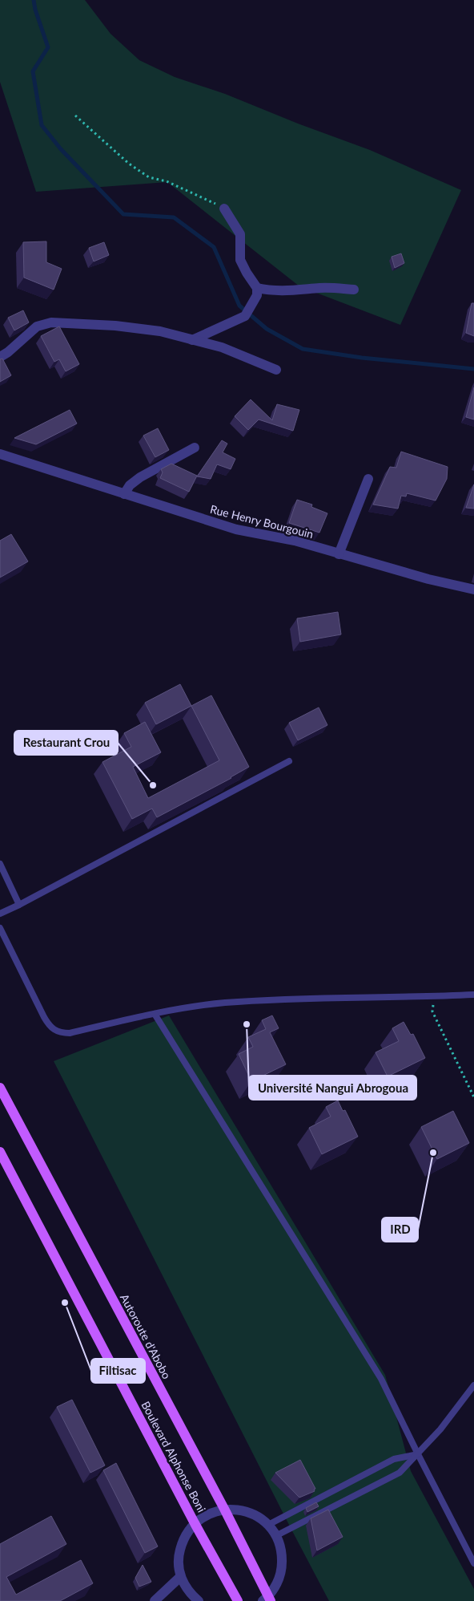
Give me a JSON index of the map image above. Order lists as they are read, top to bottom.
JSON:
{
  "streets": {
    "main road": ["Autoroute d'Abobo", "Boulevard Alphonse Boni"],
    "street": ["Rue Henry Bourgouin"]
  },
  "places": [
    "Restaurant Crou",
    "Université Nangui Abrogoua",
    "IRD",
    "Filtisac"
  ]
}
